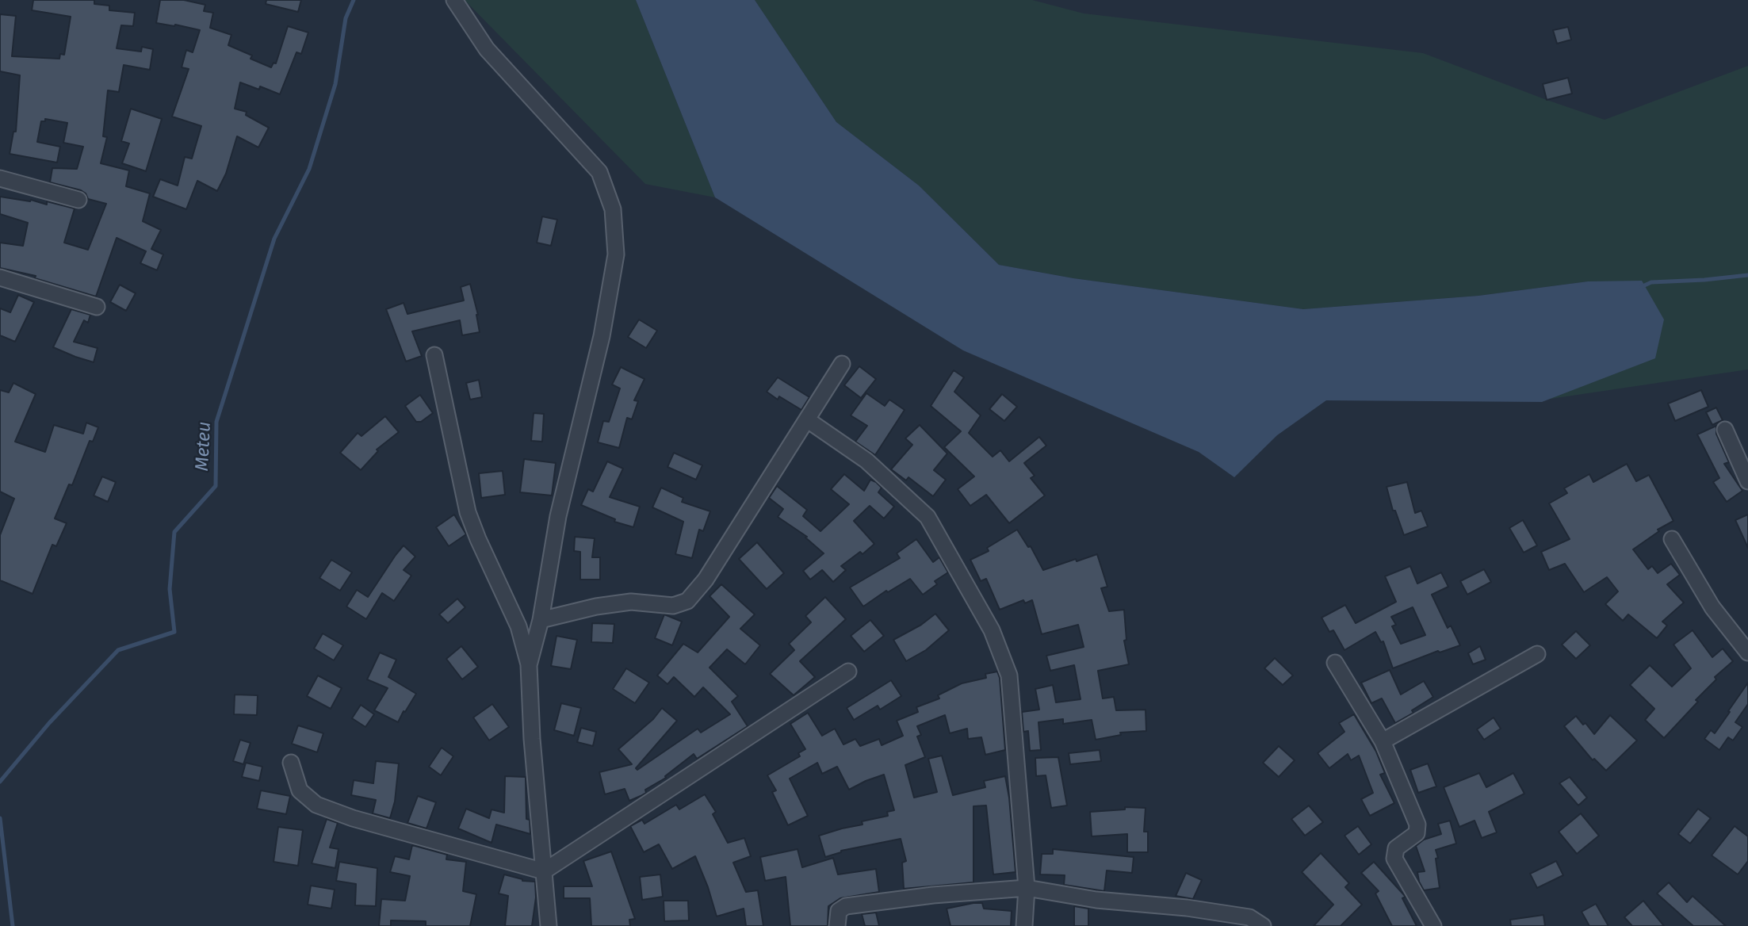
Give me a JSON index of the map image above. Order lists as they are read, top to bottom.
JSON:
{
  "water": ["Meteu"]
}
